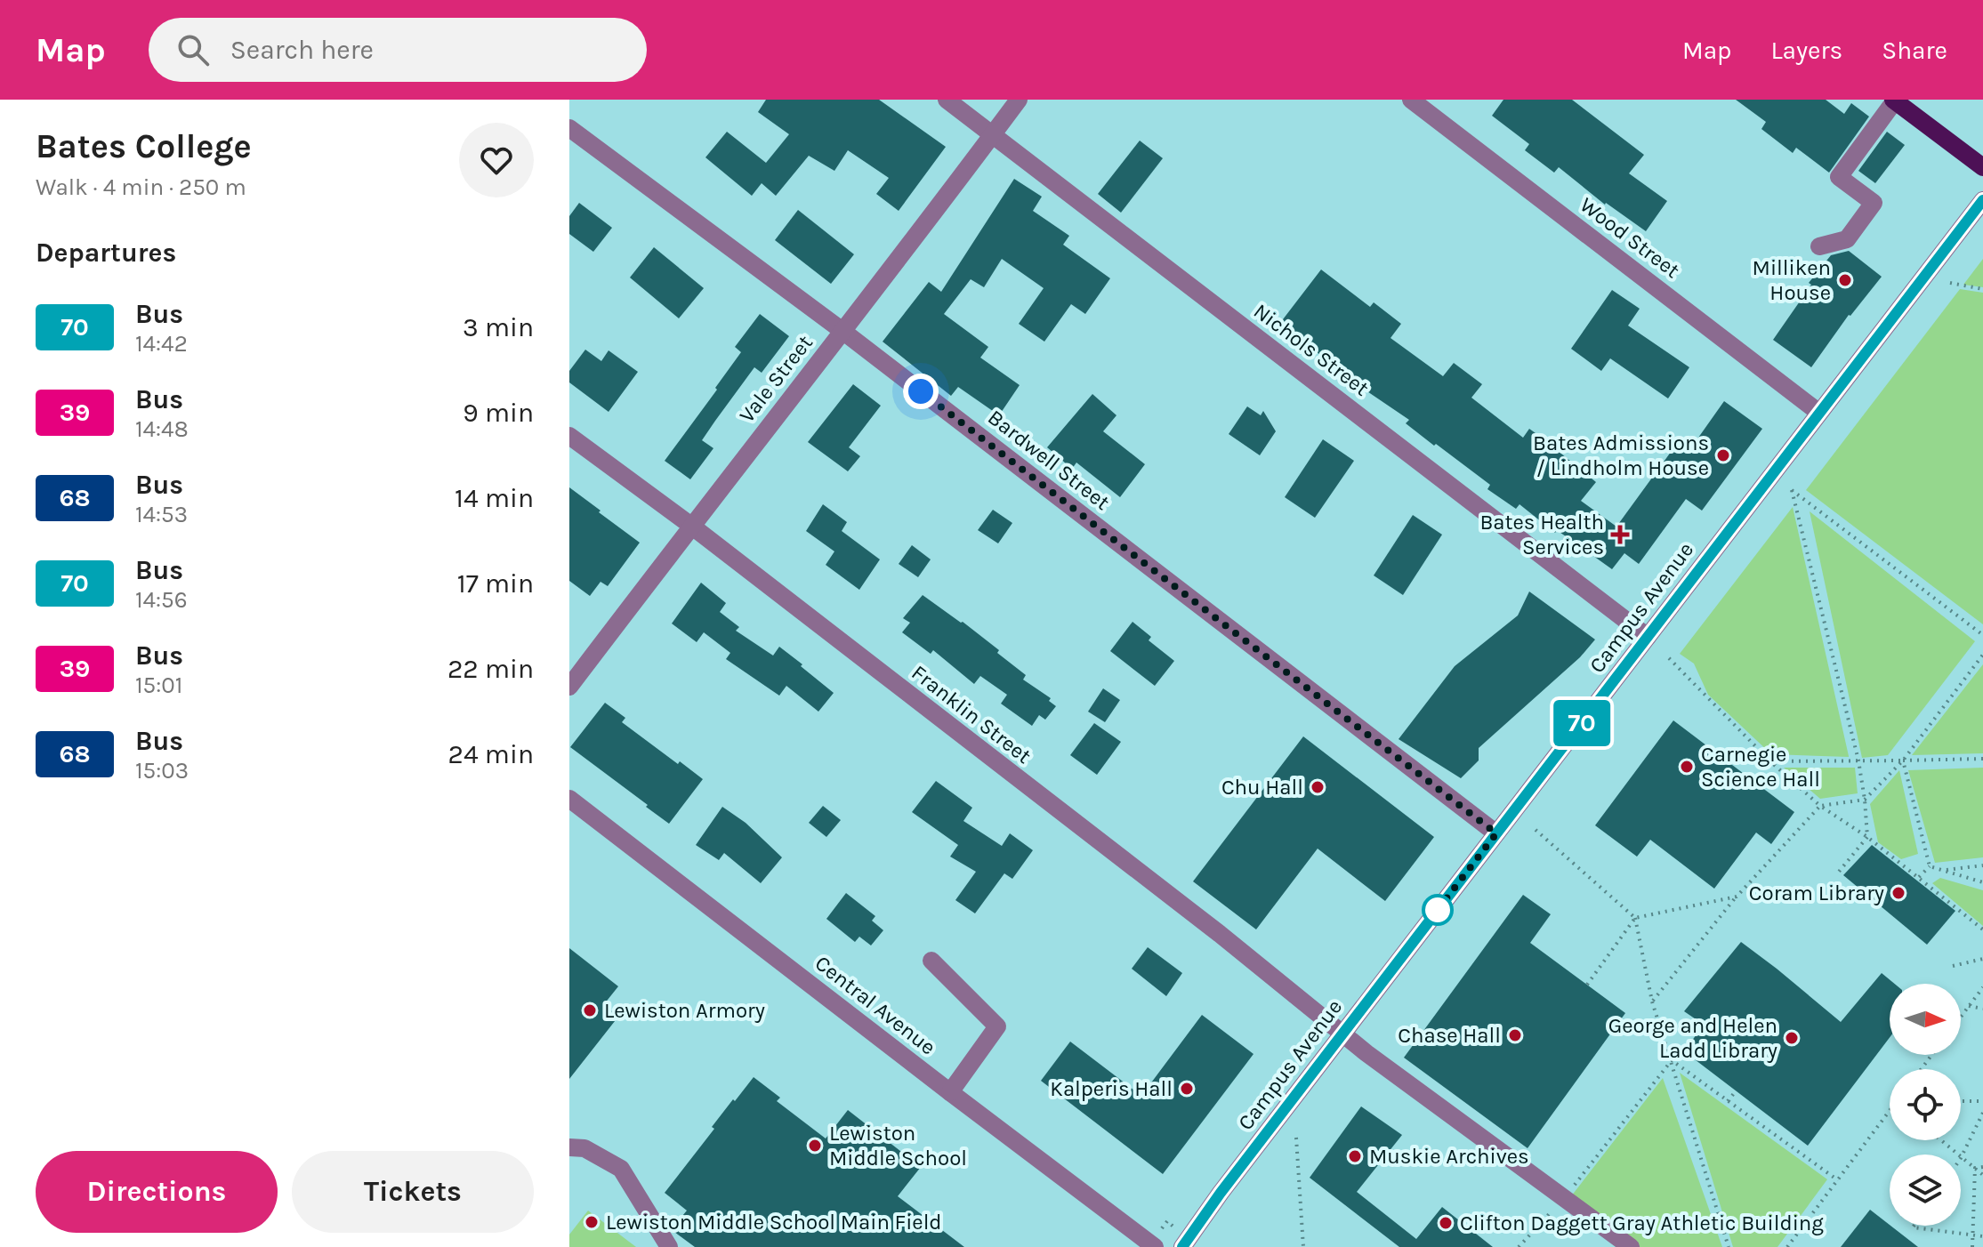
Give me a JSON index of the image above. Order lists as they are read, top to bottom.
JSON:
{
  "streets": {
    "street": [
      "Wood Street",
      "Nichols Street",
      "Vale Street",
      "Bardwell Street",
      "Campus Avenue",
      "Franklin Street",
      "Central Avenue"
    ]
  },
  "crossings": [
    ["Wood Street", "Campus Avenue"],
    ["Nichols Street", "Vale Street"],
    ["Nichols Street", "Campus Avenue"],
    ["Vale Street", "Bardwell Street"],
    ["Vale Street", "Franklin Street"],
    ["Bardwell Street", "Campus Avenue"],
    ["Campus Avenue", "Franklin Street"]
  ],
  "places": {
    "other": [
      "Milliken House",
      "Bates Admissions / Lindholm House",
      "Carnegie Science Hall",
      "Chu Hall",
      "Coram Library",
      "Lewiston Armory",
      "Chase Hall",
      "George and Helen Ladd Library",
      "Kalperis Hall",
      "Lewiston Middle School",
      "Muskie Archives",
      "Lewiston Middle School Main Field",
      "Clifton Daggett Gray Athletic Building"
    ],
    "health": ["Bates Health Services"]
  },
  "lines": ["bus line 70"],
  "north": "right",
  "page": {
    "header": "Map",
    "search": "Search here",
    "nav": ["Map", "Layers", "Share"],
    "heading": [
      ["Bates College", "Walk · 4 min · 250 m"],
      "Departures"
    ],
    "on_map": "70",
    "list": [
      {
        "mark": "70",
        "name": "Bus",
        "note": "14:42",
        "value": "3 min"
      },
      {
        "mark": "39",
        "name": "Bus",
        "note": "14:48",
        "value": "9 min"
      },
      {
        "mark": "68",
        "name": "Bus",
        "note": "14:53",
        "value": "14 min"
      },
      {
        "mark": "70",
        "name": "Bus",
        "note": "14:56",
        "value": "17 min"
      },
      {
        "mark": "39",
        "name": "Bus",
        "note": "15:01",
        "value": "22 min"
      },
      {
        "mark": "68",
        "name": "Bus",
        "note": "15:03",
        "value": "24 min"
      }
    ],
    "buttons": ["Directions", "Tickets"]
  }
}
